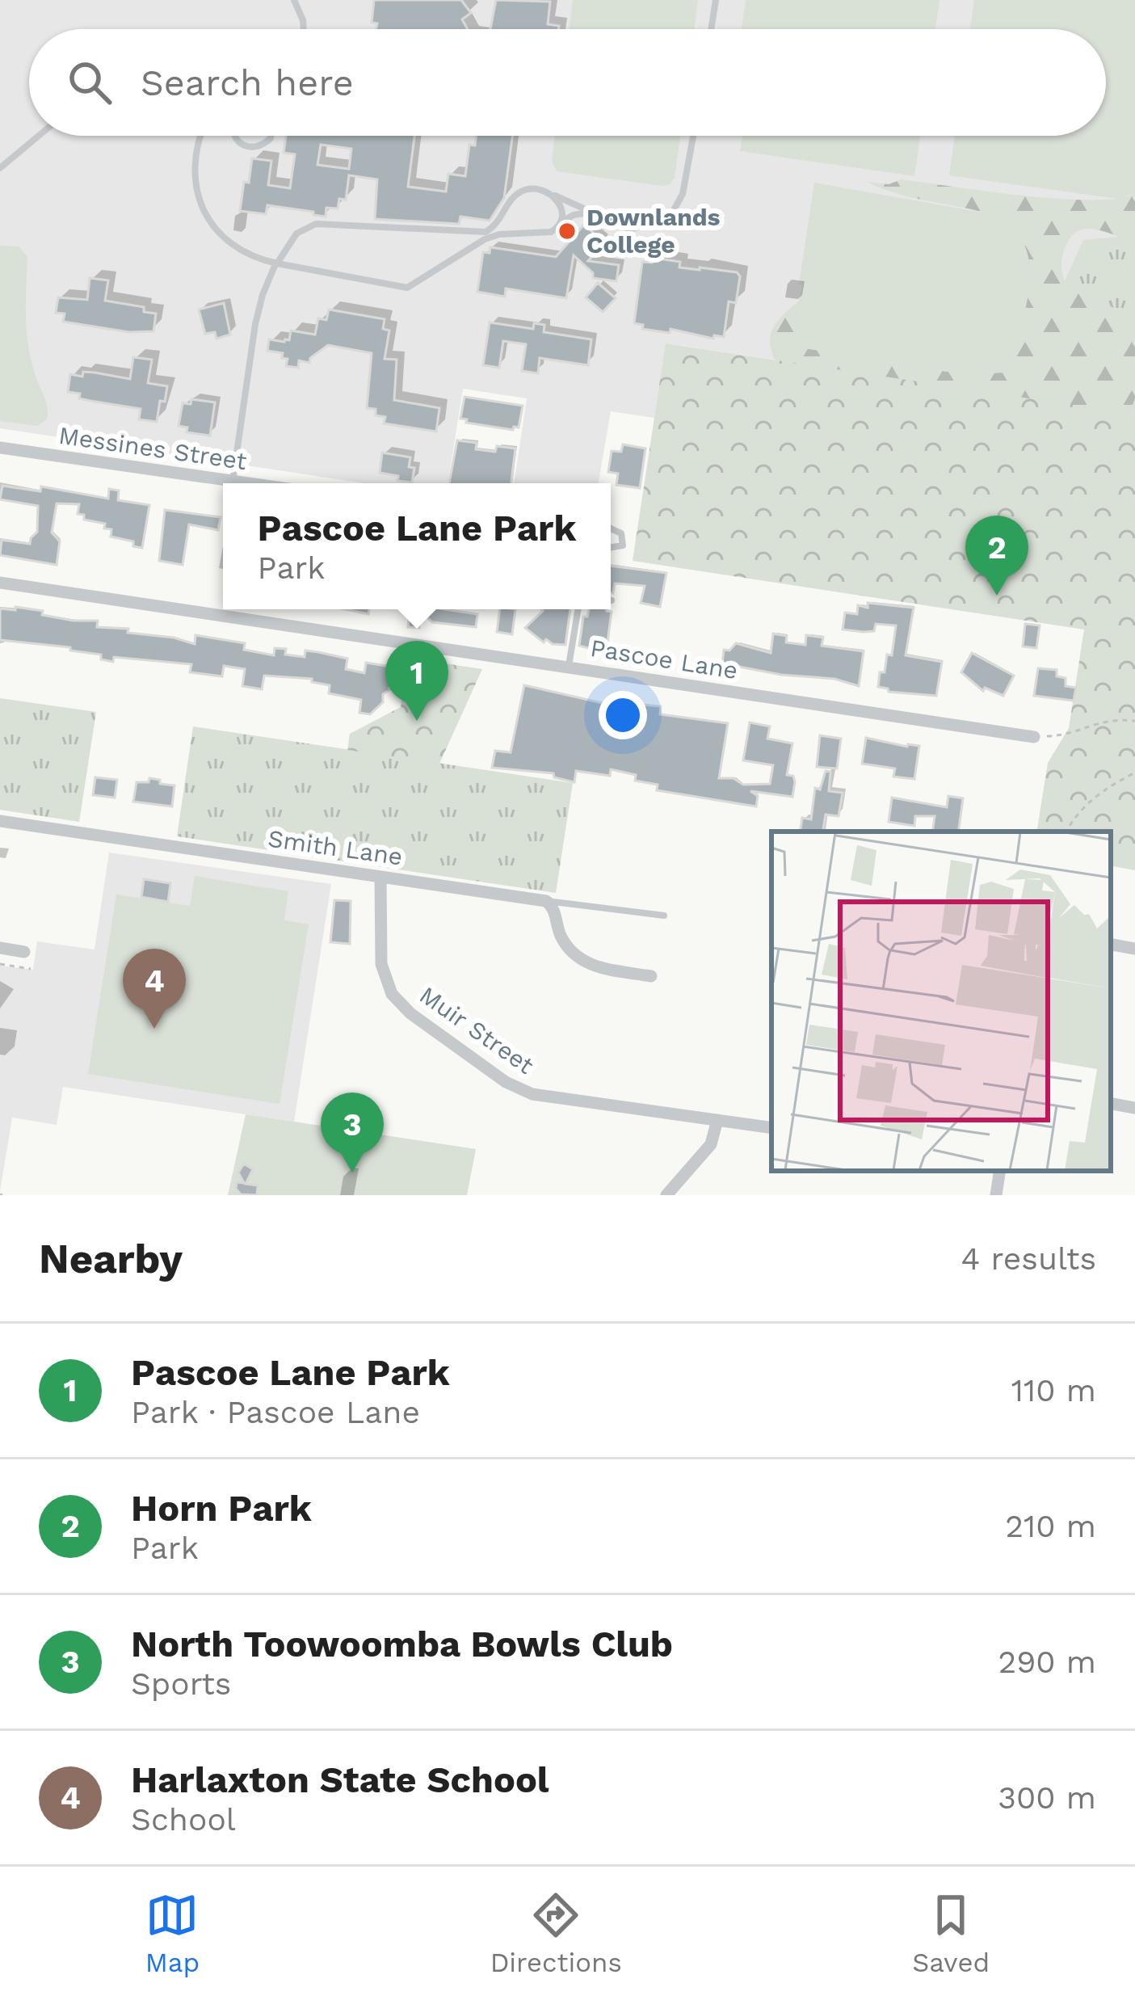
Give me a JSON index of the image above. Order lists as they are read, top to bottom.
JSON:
{
  "streets": {
    "street": [
      "Messines Street",
      "Pascoe Lane",
      "Smith Lane",
      "Muir Street"
    ]
  },
  "crossings": [
    ["Smith Lane", "Muir Street"]
  ],
  "places": ["Downlands College"],
  "page": {
    "search": "Search here",
    "popup": ["Pascoe Lane Park", "Park"],
    "pins": [
      "2",
      "1",
      "4",
      "3"
    ],
    "heading": ["Nearby", "4 results"],
    "list": [
      {
        "mark": "1",
        "name": "Pascoe Lane Park",
        "note": "Park · Pascoe Lane",
        "value": "110 m"
      },
      {
        "mark": "2",
        "name": "Horn Park",
        "note": "Park",
        "value": "210 m"
      },
      {
        "mark": "3",
        "name": "North Toowoomba Bowls Club",
        "note": "Sports",
        "value": "290 m"
      },
      {
        "mark": "4",
        "name": "Harlaxton State School",
        "note": "School",
        "value": "300 m"
      }
    ],
    "nav": ["Map", "Directions", "Saved"]
  }
}
